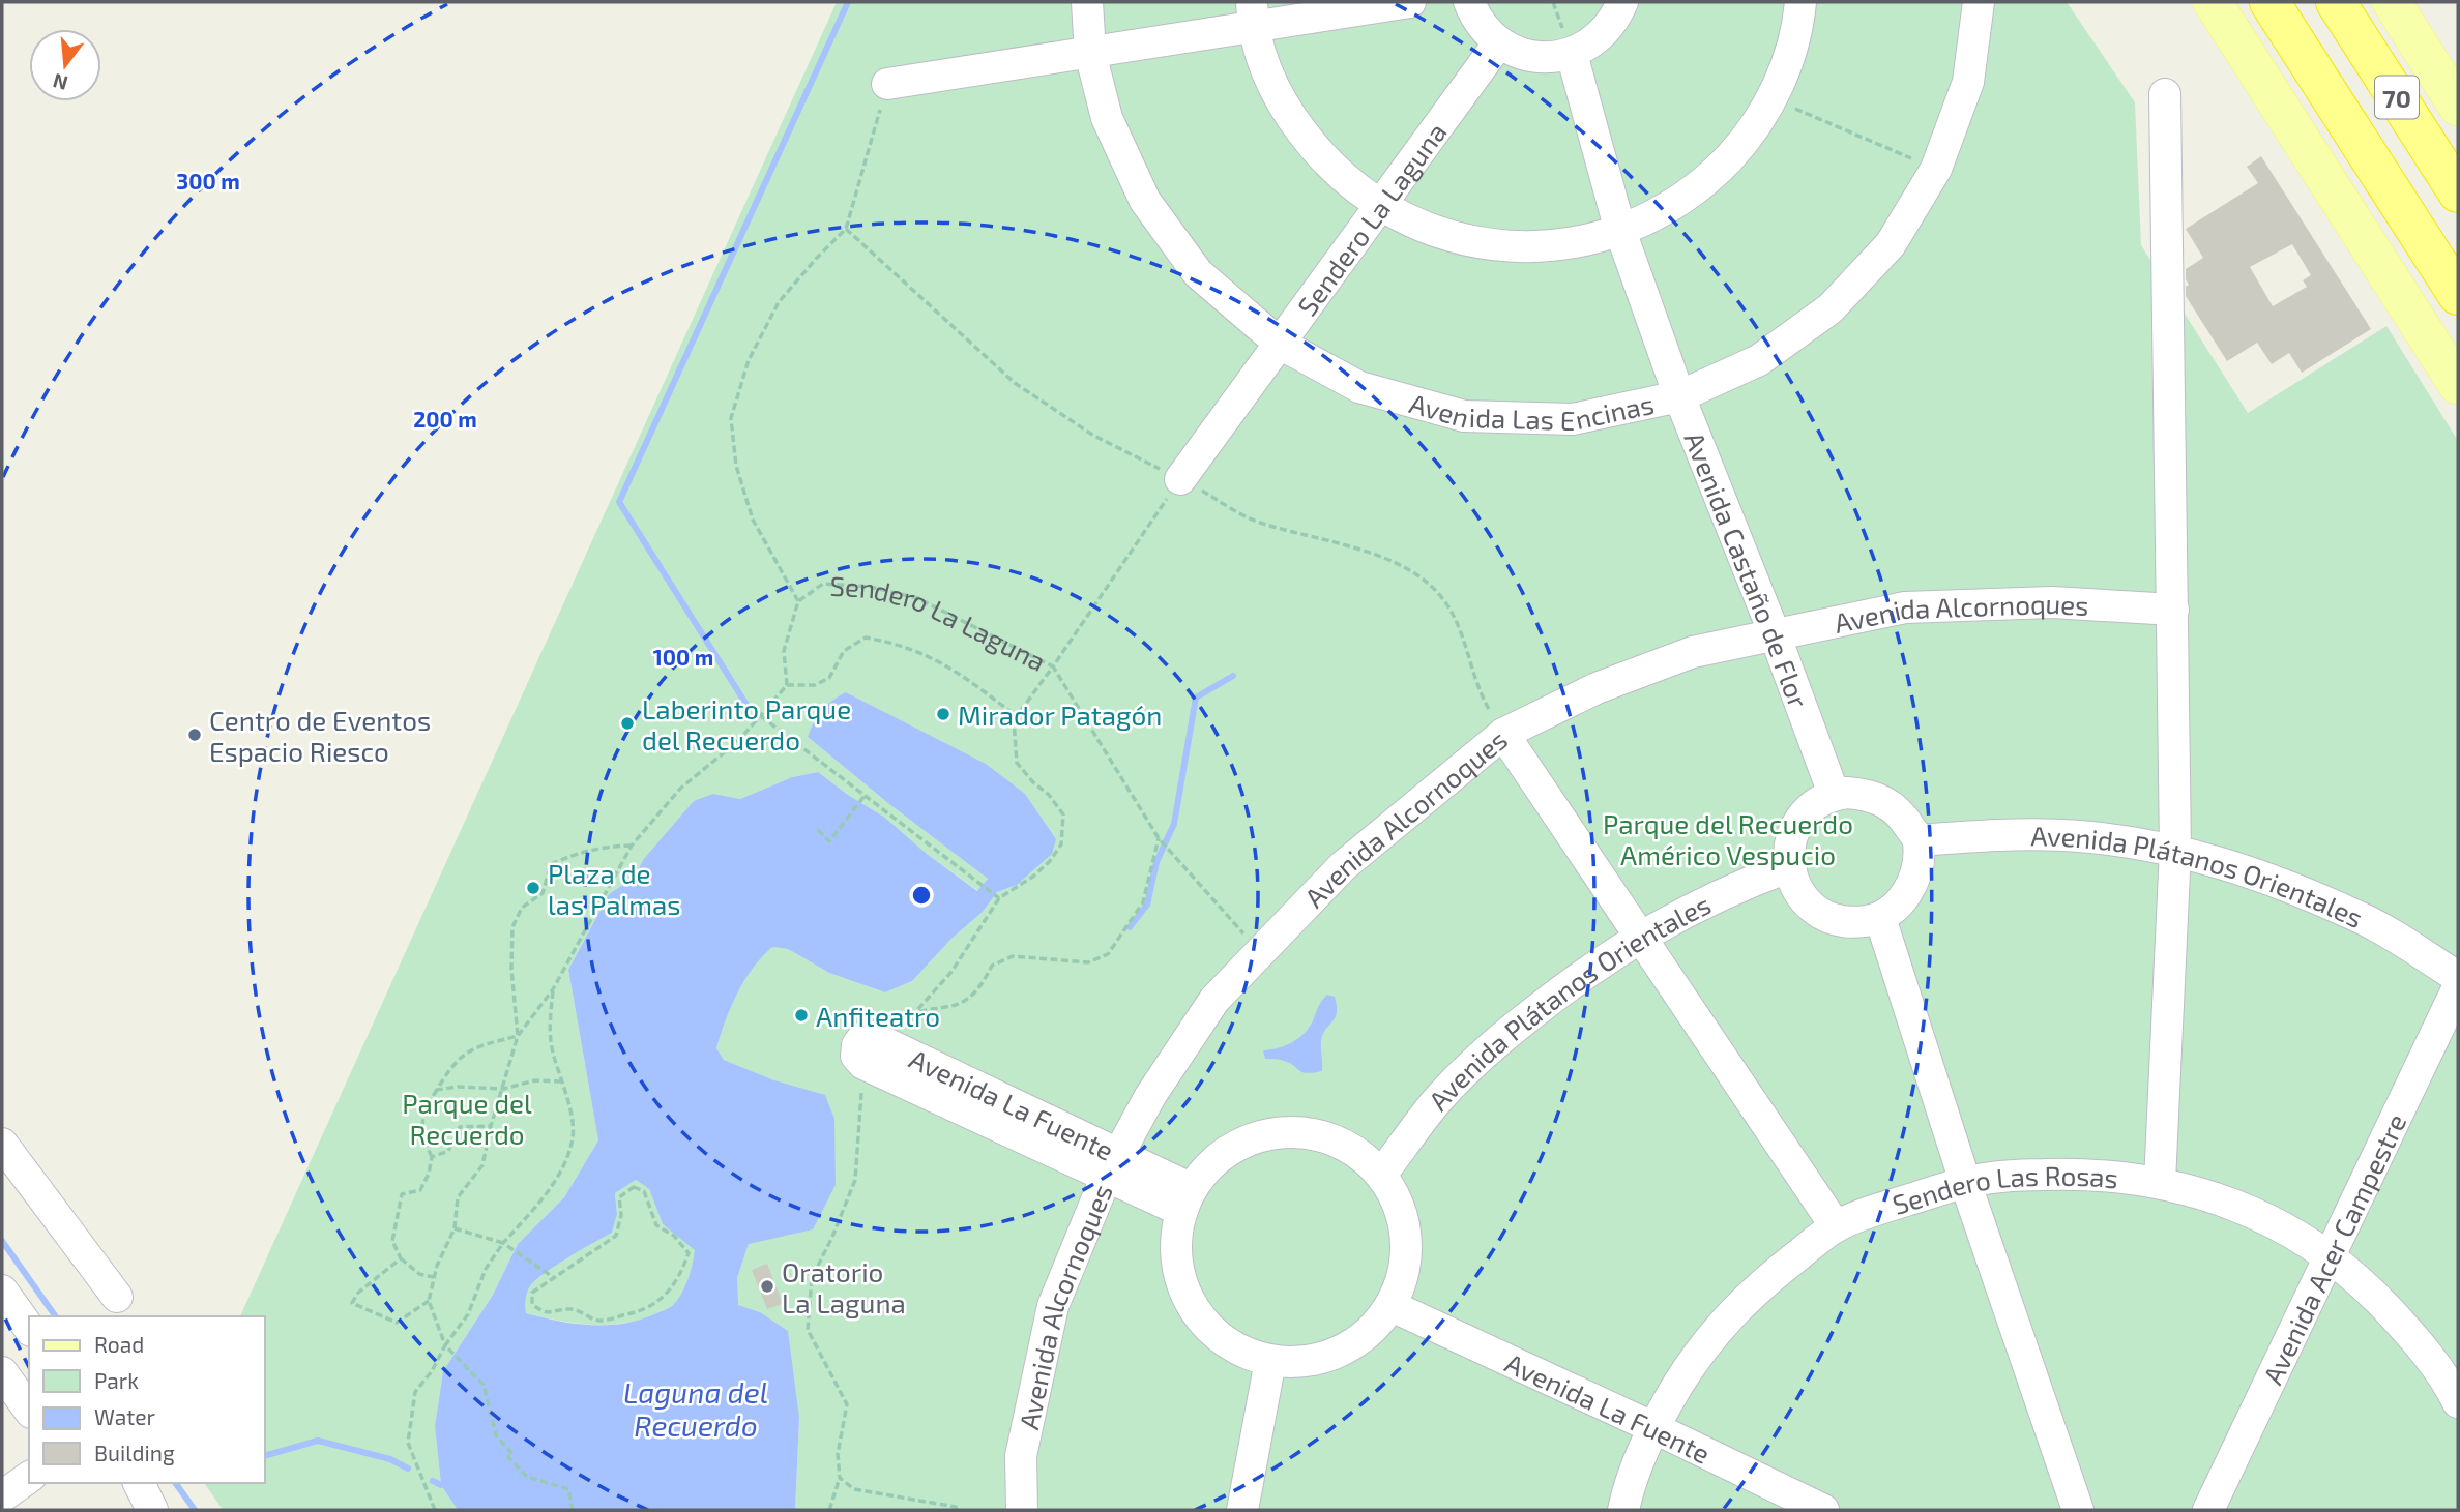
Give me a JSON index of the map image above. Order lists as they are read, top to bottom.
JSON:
{
  "streets": {
    "highway": ["70"],
    "street": [
      "Sendero La Laguna",
      "Avenida Las Encinas",
      "Avenida Castaño de Flor",
      "Avenida Alcornoques",
      "Avenida Plátanos Orientales",
      "Avenida La Fuente",
      "Sendero Las Rosas",
      "Avenida Acer Campestre"
    ]
  },
  "crossings": [
    ["Sendero La Laguna", "Avenida Las Encinas"],
    ["Avenida Las Encinas", "Avenida Castaño de Flor"],
    ["Avenida Castaño de Flor", "Avenida Alcornoques"],
    ["Avenida Castaño de Flor", "Avenida Plátanos Orientales"],
    ["Avenida Alcornoques", "Avenida La Fuente"],
    ["Avenida Plátanos Orientales", "Avenida La Fuente"],
    ["Avenida La Fuente", "Sendero Las Rosas"],
    ["Sendero Las Rosas", "Avenida Acer Campestre"]
  ],
  "water": ["Laguna del Recuerdo"],
  "parks": ["Parque del Recuerdo Américo Vespucio", "Parque del Recuerdo"],
  "places": [
    "Mirador Patagón",
    "Laberinto Parque del Recuerdo",
    "Centro de Eventos Espacio Riesco",
    "Plaza de las Palmas",
    "Anfiteatro",
    "Oratorio La Laguna"
  ],
  "legend": [
    "Road",
    "Park",
    "Water",
    "Building"
  ],
  "north": "bottom",
  "rings": ["300 m", "200 m", "100 m"]
}
